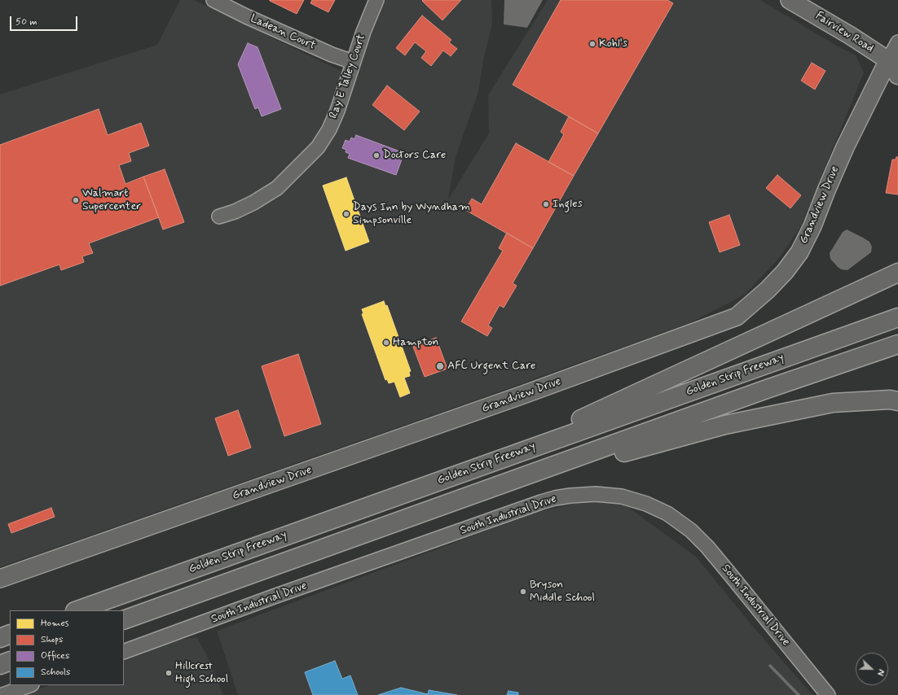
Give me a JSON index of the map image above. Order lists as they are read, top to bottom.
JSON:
{
  "streets": {
    "highway": ["Golden Strip Freeway"],
    "main road": ["Fairview Road", "Grandview Drive"],
    "street": ["Ladean Court", "Ray E Talley Court", "South Industrial Drive"]
  },
  "crossings": [
    ["Ladean Court", "Ray E Talley Court"],
    ["Fairview Road", "Grandview Drive"]
  ],
  "places": [
    "Kohl's",
    "Doctors Care",
    "Walmart Supercenter",
    "Ingles",
    "Days Inn by Wyndham Simpsonville",
    "Hampton",
    "AFC Urgent Care",
    "Bryson Middle School",
    "Hillcrest High School"
  ],
  "legend": [
    "Homes",
    "Shops",
    "Offices",
    "Schools"
  ],
  "scale_bar": "50 m",
  "north": "right"
}
